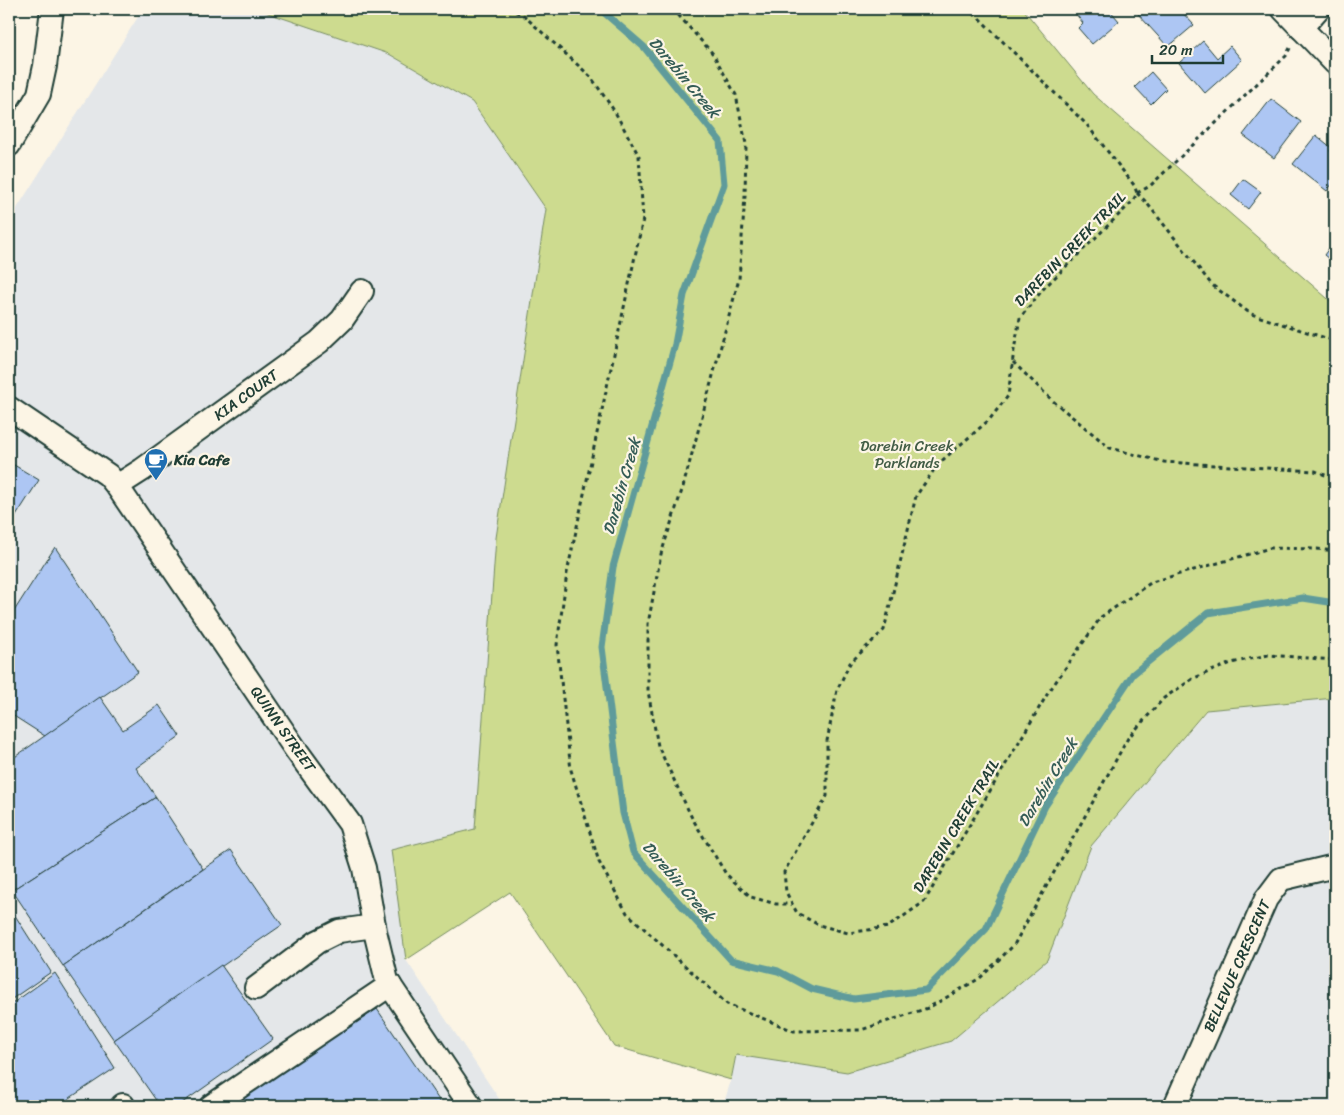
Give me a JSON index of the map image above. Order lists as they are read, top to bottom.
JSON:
{
  "streets": {
    "street": ["KIA COURT", "QUINN STREET", "BELLEVUE CRESCENT"],
    "path": ["DAREBIN CREEK TRAIL"]
  },
  "crossings": [
    ["KIA COURT", "QUINN STREET"]
  ],
  "water": ["Darebin Creek"],
  "parks": ["Darebin Creek Parklands"],
  "places": {
    "cafe": ["Kia Cafe"]
  },
  "scale_bar": "20 m"
}
